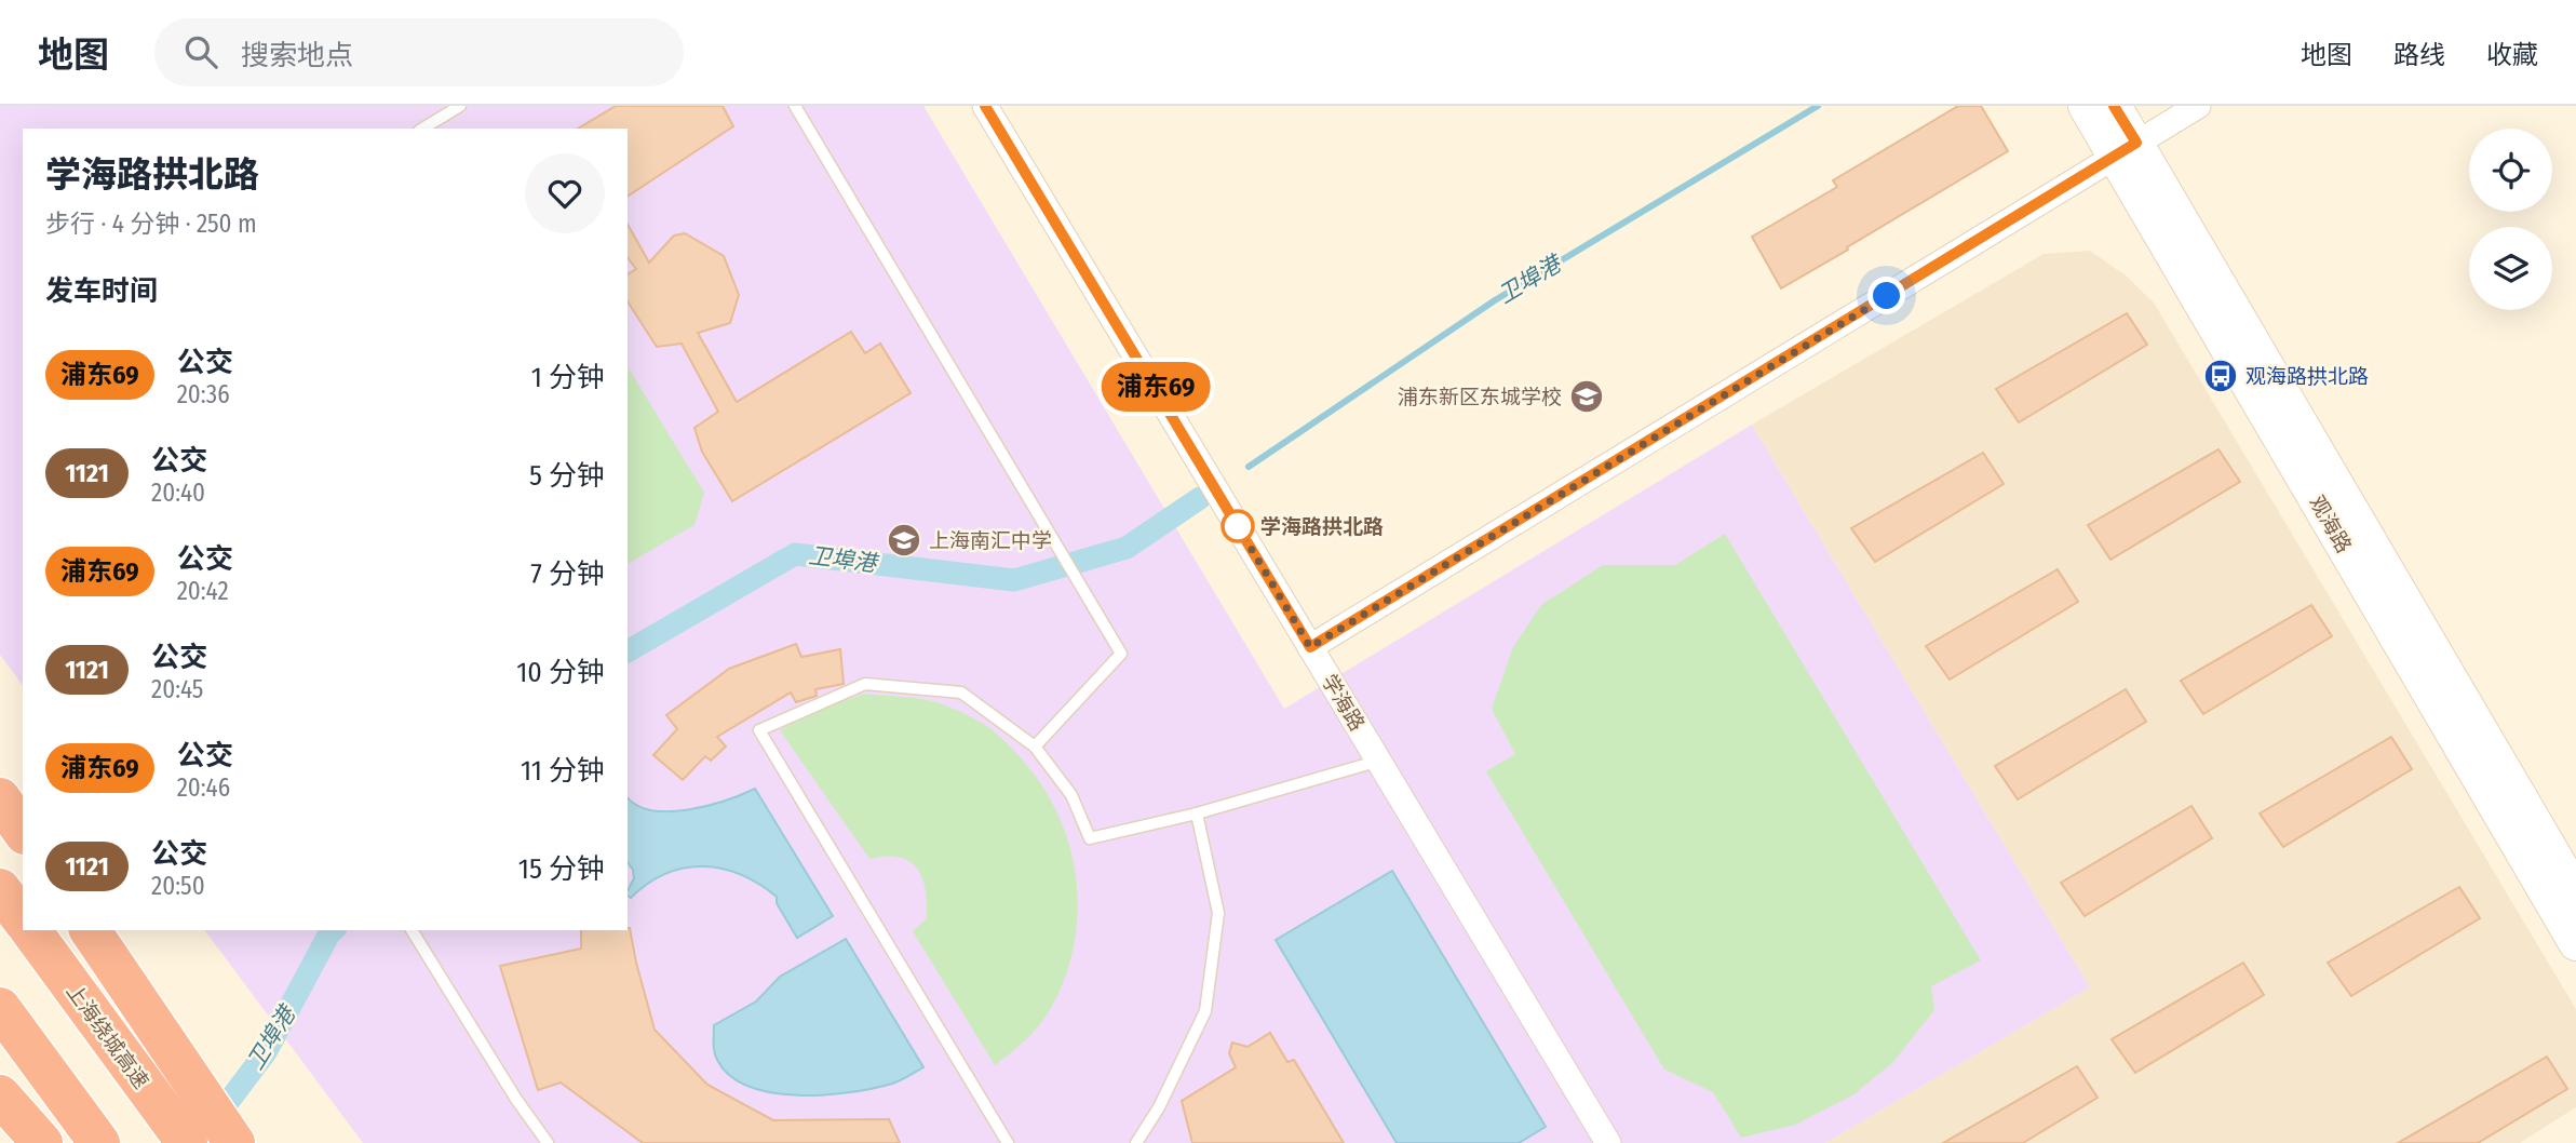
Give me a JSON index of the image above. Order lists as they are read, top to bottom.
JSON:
{
  "streets": {
    "highway": ["上海绕城高速"],
    "main road": ["观海路"],
    "street": ["学海路"]
  },
  "water": ["卫埠港"],
  "places": {
    "bus stop": ["观海路拱北路"],
    "school or university": ["浦东新区东城学校", "上海南汇中学"],
    "other": ["学海路拱北路"]
  },
  "lines": ["bus line 浦东69"],
  "page": {
    "header": "地图",
    "search": "搜索地点",
    "nav": ["地图", "路线", "收藏"],
    "on_map": "浦东69",
    "heading": [
      ["学海路拱北路", "步行 · 4 分钟 · 250 m"],
      "发车时间"
    ],
    "list": [
      {
        "mark": "浦东69",
        "name": "公交",
        "note": "20:36",
        "value": "1 分钟"
      },
      {
        "mark": "1121",
        "name": "公交",
        "note": "20:40",
        "value": "5 分钟"
      },
      {
        "mark": "浦东69",
        "name": "公交",
        "note": "20:42",
        "value": "7 分钟"
      },
      {
        "mark": "1121",
        "name": "公交",
        "note": "20:45",
        "value": "10 分钟"
      },
      {
        "mark": "浦东69",
        "name": "公交",
        "note": "20:46",
        "value": "11 分钟"
      },
      {
        "mark": "1121",
        "name": "公交",
        "note": "20:50",
        "value": "15 分钟"
      }
    ]
  }
}
